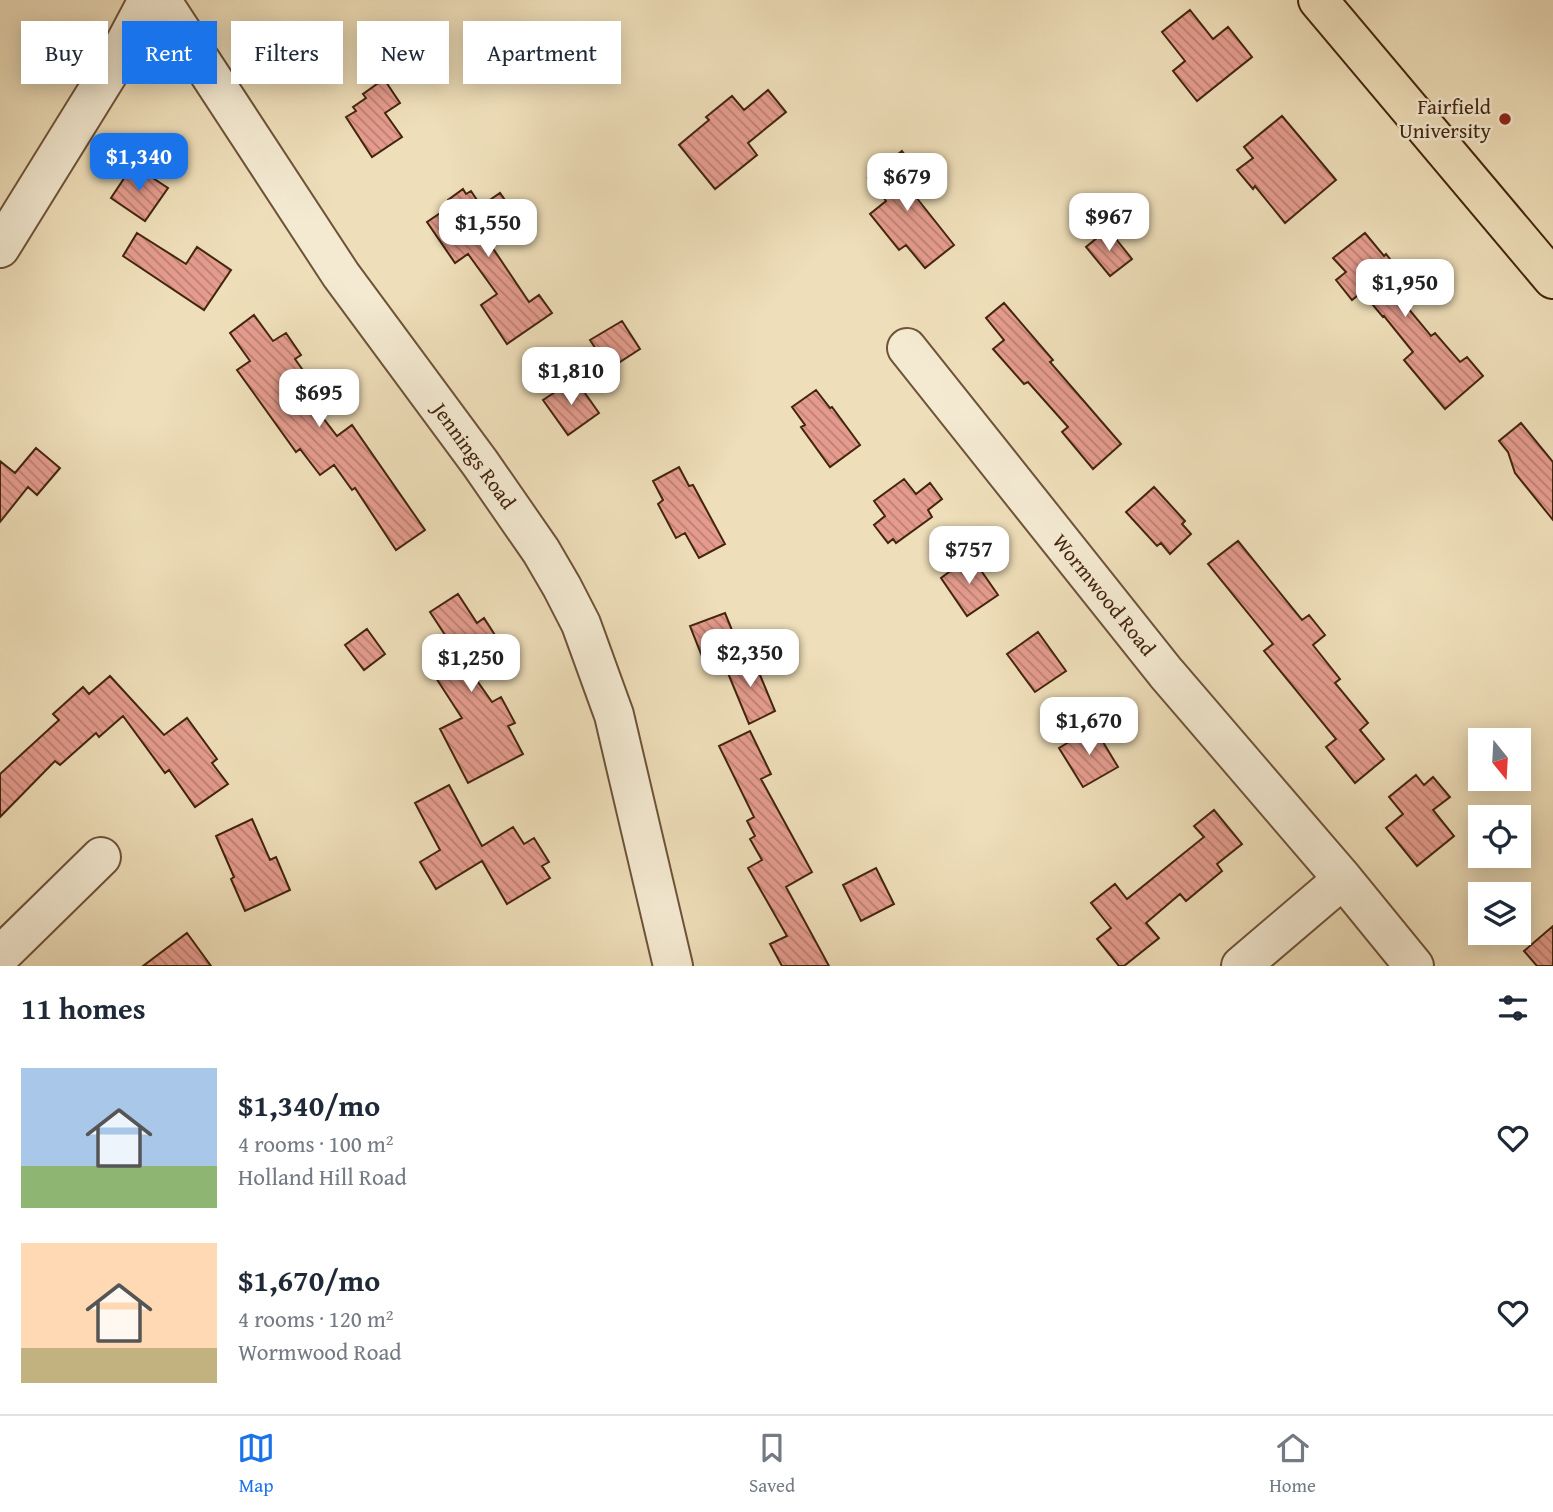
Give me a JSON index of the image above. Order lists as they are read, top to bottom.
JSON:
{
  "streets": {
    "street": ["Jennings Road", "Wormwood Road"]
  },
  "places": ["Fairfield University"],
  "north": "bottom",
  "page": {
    "chip": [
      "Buy",
      "Rent",
      "Filters",
      "New",
      "Apartment"
    ],
    "price": [
      "$1,340",
      "$679",
      "$967",
      "$1,550",
      "$1,950",
      "$1,810",
      "$695",
      "$757",
      "$2,350",
      "$1,250",
      "$1,670"
    ],
    "heading": "11 homes",
    "list": [
      {
        "name": "$1,340/mo",
        "note": "4 rooms · 100 m² · Holland Hill Road"
      },
      {
        "name": "$1,670/mo",
        "note": "4 rooms · 120 m² · Wormwood Road"
      }
    ],
    "tabs": ["Map", "Saved", "Home"]
  }
}
